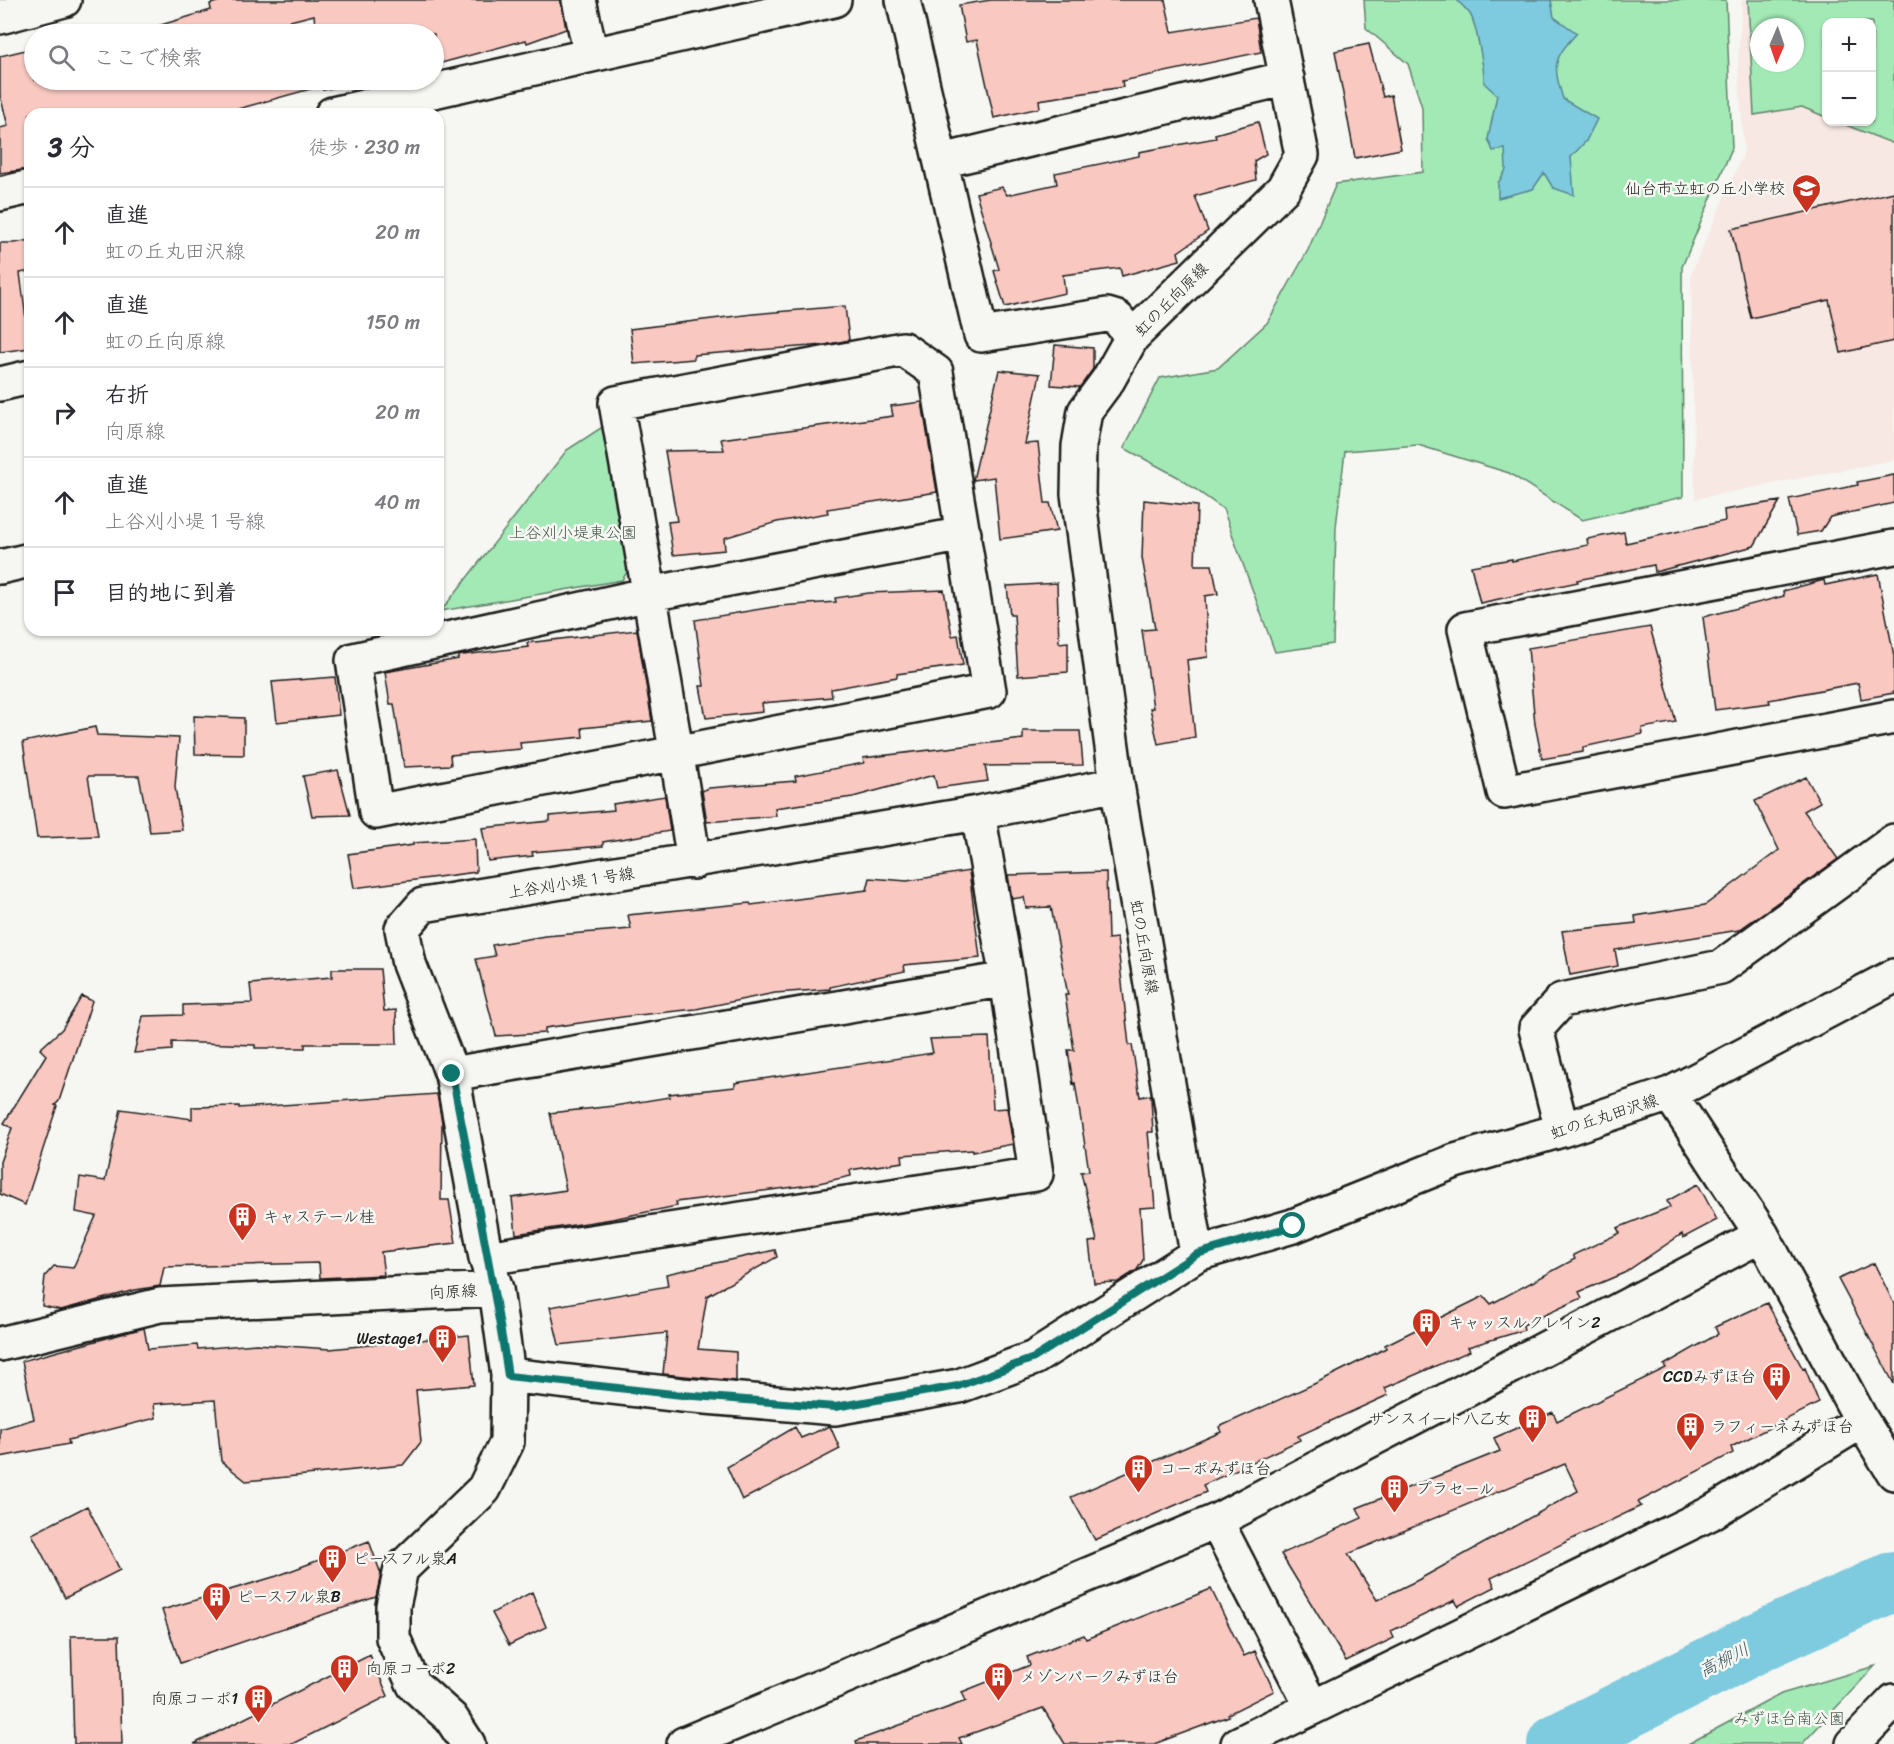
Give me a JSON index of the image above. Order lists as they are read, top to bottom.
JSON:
{
  "streets": {
    "street": [
      "虹の丘向原線",
      "上谷刈小堤１号線",
      "虹の丘丸田沢線",
      "向原線"
    ]
  },
  "crossings": [
    ["虹の丘向原線", "上谷刈小堤１号線"],
    ["虹の丘向原線", "虹の丘丸田沢線"],
    ["上谷刈小堤１号線", "向原線"]
  ],
  "water": ["高柳川"],
  "parks": ["上谷刈小堤東公園", "みずほ台南公園"],
  "places": {
    "school or university": ["仙台市立虹の丘小学校"],
    "building": [
      "キャステール桂",
      "キャッスルクレイン2",
      "Westage1",
      "CCDみずほ台",
      "サンスイート八乙女",
      "ラフィーネみずほ台",
      "コーポみずほ台",
      "プラセール",
      "ピースフル泉A",
      "ピースフル泉B",
      "向原コーポ2",
      "メゾンパークみずほ台",
      "向原コーポ1"
    ]
  },
  "north": "bottom",
  "page": {
    "map_buttons": ["+", "−"],
    "search": "ここで検索",
    "heading": ["3 分", "徒歩 · 230 m"],
    "list": [
      ["直進", "虹の丘丸田沢線", "20 m"],
      ["直進", "虹の丘向原線", "150 m"],
      ["右折", "向原線", "20 m"],
      ["直進", "上谷刈小堤１号線", "40 m"],
      "目的地に到着"
    ]
  }
}
